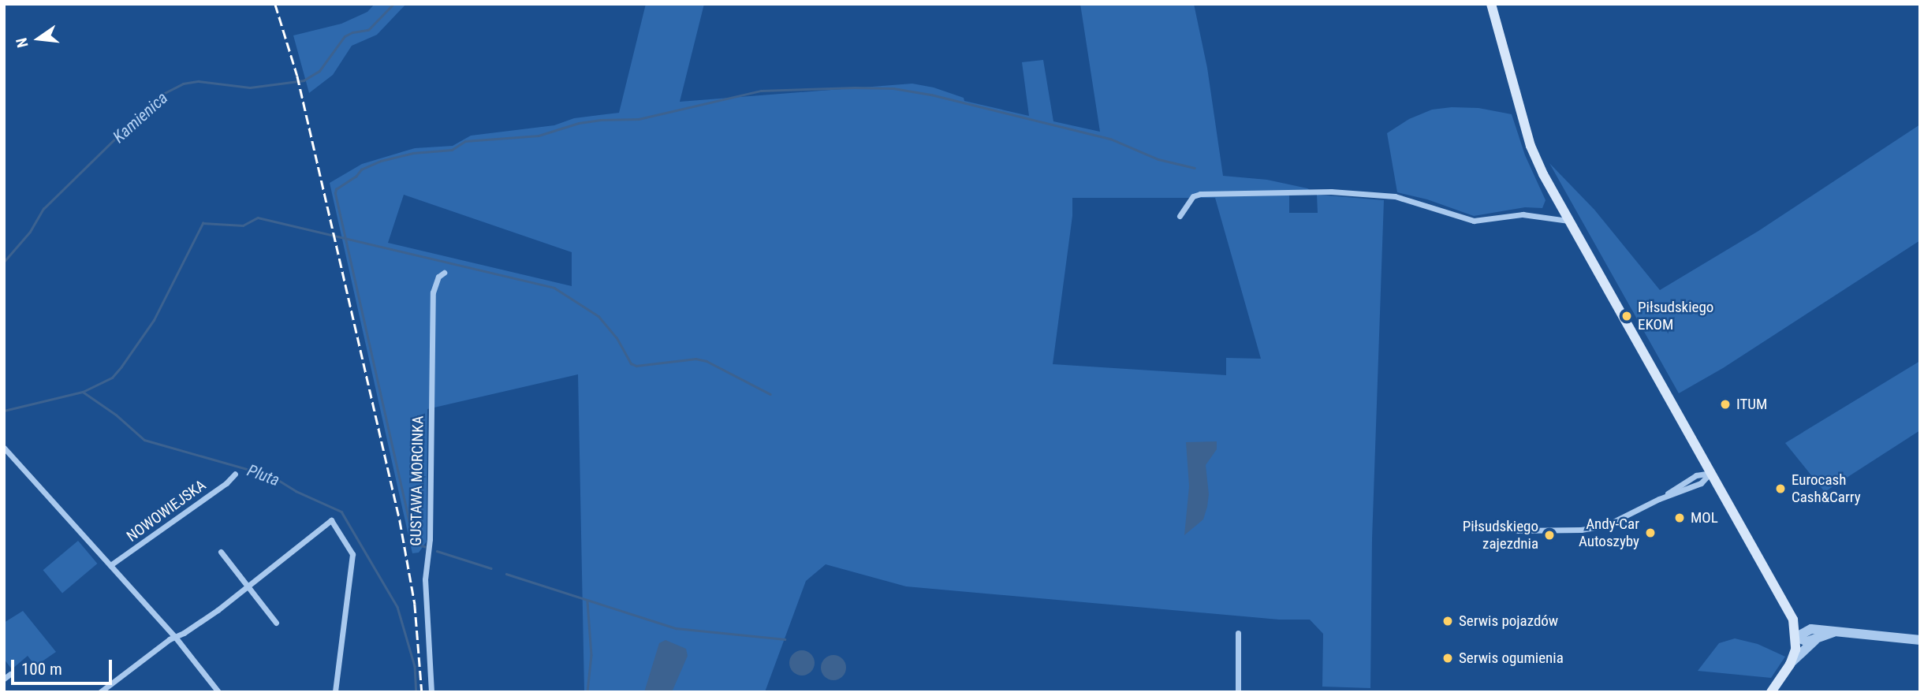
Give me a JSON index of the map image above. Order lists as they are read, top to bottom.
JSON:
{
  "streets": {
    "street": ["GUSTAWA MORCINKA", "NOWOWIEJSKA"]
  },
  "water": ["Kamienica", "Pluta"],
  "places": [
    "Piłsudskiego EKOM",
    "ITUM",
    "Eurocash Cash&Carry",
    "MOL",
    "Andy-Car Autoszyby",
    "Piłsudskiego zajezdnia",
    "Serwis pojazdów",
    "Serwis ogumienia"
  ],
  "scale_bar": "100 m",
  "north": "left"
}
